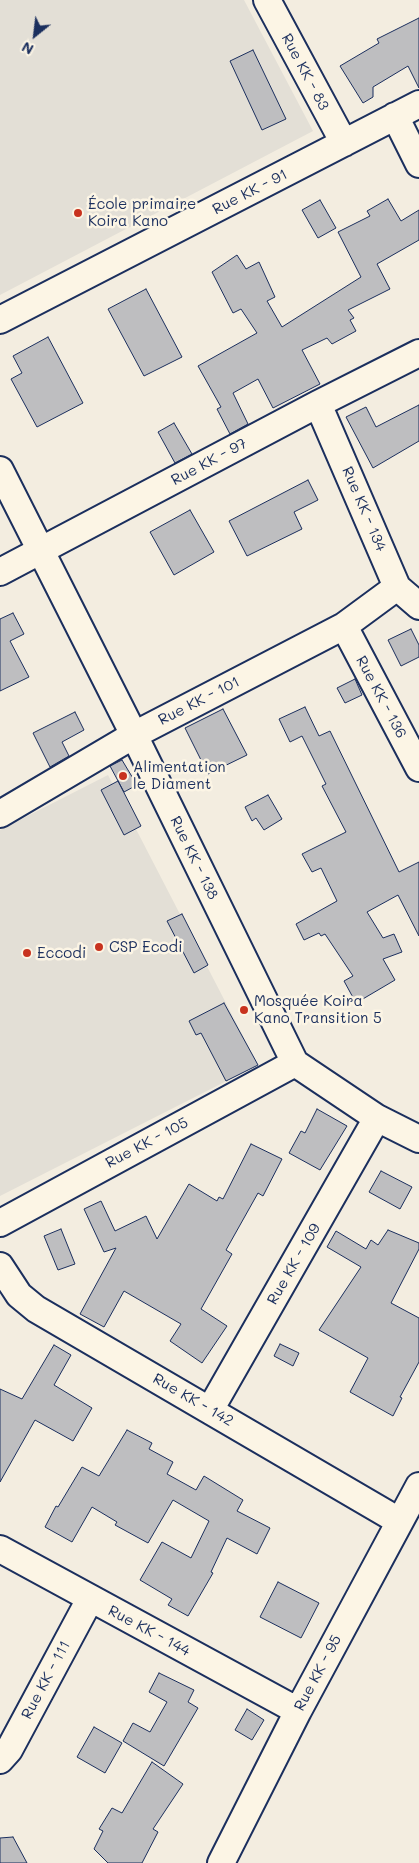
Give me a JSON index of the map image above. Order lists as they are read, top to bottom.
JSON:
{
  "streets": {
    "street": [
      "Rue KK - 83",
      "Rue KK - 91",
      "Rue KK - 97",
      "Rue KK - 134",
      "Rue KK - 136",
      "Rue KK - 101",
      "Rue KK - 138",
      "Rue KK - 105",
      "Rue KK - 109",
      "Rue KK - 142",
      "Rue KK - 144",
      "Rue KK - 95",
      "Rue KK - 111"
    ]
  },
  "crossings": [
    ["Rue KK - 83", "Rue KK - 91"],
    ["Rue KK - 97", "Rue KK - 134"],
    ["Rue KK - 97", "Rue KK - 138"],
    ["Rue KK - 134", "Rue KK - 101"],
    ["Rue KK - 136", "Rue KK - 101"],
    ["Rue KK - 101", "Rue KK - 138"],
    ["Rue KK - 138", "Rue KK - 105"],
    ["Rue KK - 109", "Rue KK - 142"],
    ["Rue KK - 142", "Rue KK - 95"],
    ["Rue KK - 144", "Rue KK - 95"],
    ["Rue KK - 144", "Rue KK - 111"]
  ],
  "places": [
    "École primaire Koira Kano",
    "Alimentation le Diament",
    "CSP Ecodi",
    "Eccodi",
    "Mosquée Koira Kano Transition 5"
  ],
  "north": "bottom left"
}
